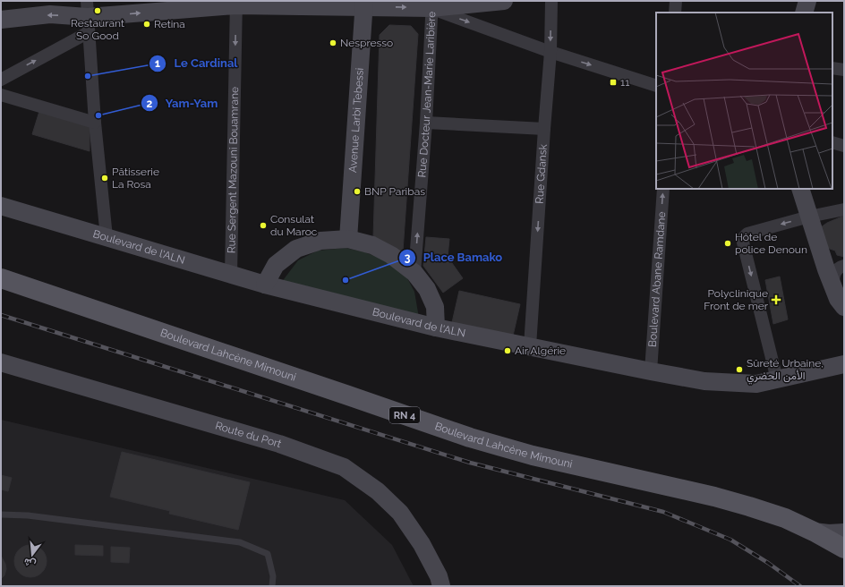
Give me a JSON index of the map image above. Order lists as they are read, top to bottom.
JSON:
{
  "streets": {
    "main road": [
      "Avenue Larbi Tebessi",
      "Boulevard de l'ALN",
      "Boulevard Lahcène Mimouni",
      "RN 4",
      "Route du Port"
    ],
    "street": [
      "Rue Docteur Jean-Marie Laribière",
      "Rue Sergent Mazouni Bouamrane",
      "Rue Gdansk",
      "Boulevard Abane Ramdane"
    ]
  },
  "crossings": [
    ["Rue Sergent Mazouni Bouamrane", "Boulevard de l'ALN"],
    ["Rue Gdansk", "Boulevard de l'ALN"],
    ["Boulevard de l'ALN", "Boulevard Abane Ramdane"]
  ],
  "one_way": [
    "Rue Docteur Jean-Marie Laribière",
    "Rue Sergent Mazouni Bouamrane",
    "Rue Gdansk",
    "Boulevard Abane Ramdane"
  ],
  "places": {
    "other": [
      "Restaurant So Good",
      "Retina",
      "Nespresso",
      "Le Cardinal",
      "Yam-Yam",
      "Pâtisserie La Rosa",
      "BNP Paribas",
      "Consulat du Maroc",
      "Hôtel de police Denoun",
      "Place Bamako",
      "Air Algérie",
      "Sûreté Urbaine, الأمن الحضري"
    ],
    "transit": ["11"],
    "health": ["Polyclinique Front de mer"]
  },
  "north": "bottom"
}
